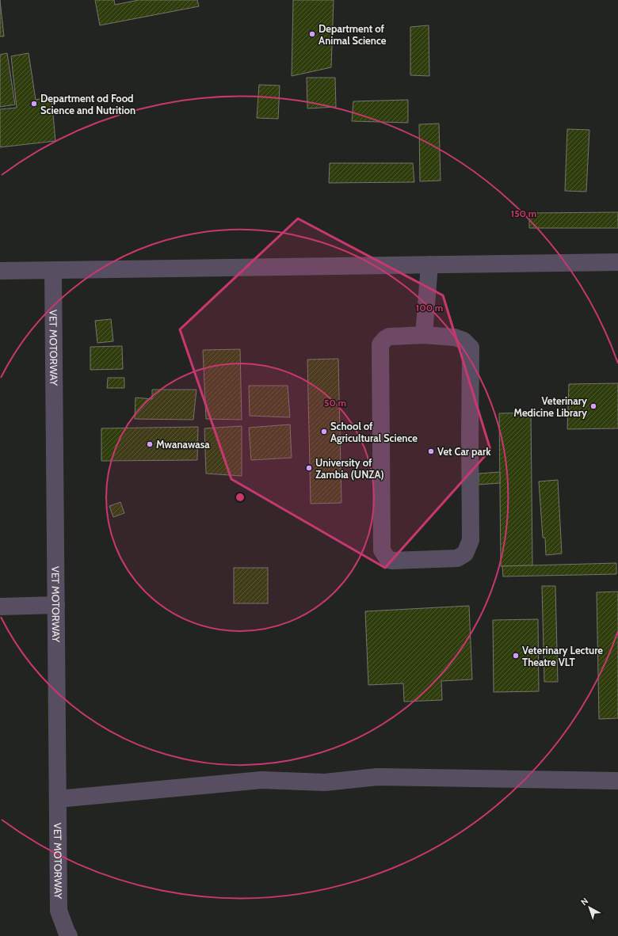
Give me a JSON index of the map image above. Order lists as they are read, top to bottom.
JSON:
{
  "streets": {
    "lane": ["VET MOTORWAY"]
  },
  "places": [
    "Department of Animal Science",
    "Department od Food Science and Nutrition",
    "Veterinary Medicine Library",
    "School of Agricultural Science",
    "Mwanawasa",
    "Vet Car park",
    "University of Zambia (UNZA)",
    "Veterinary Lecture Theatre VLT"
  ],
  "north": "top left",
  "rings": ["150 m", "100 m", "50 m"]
}
